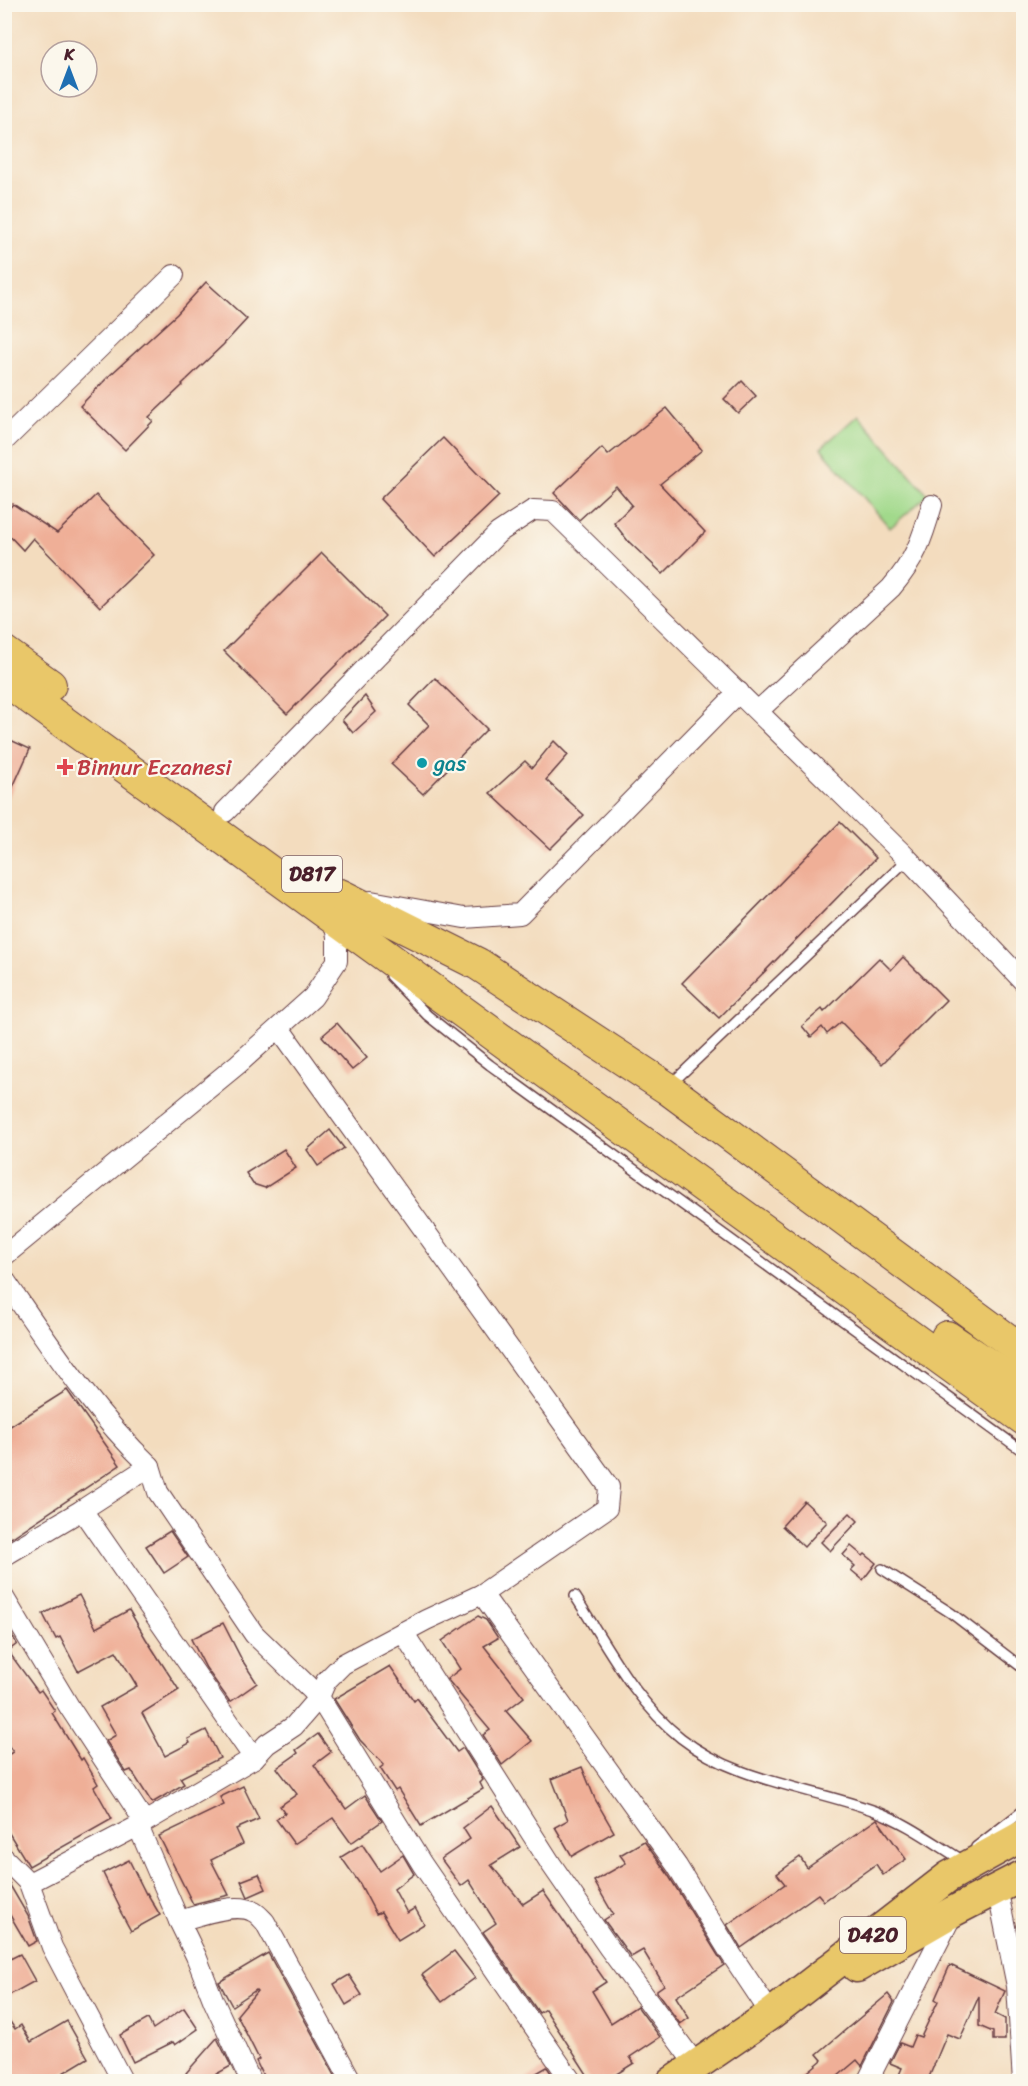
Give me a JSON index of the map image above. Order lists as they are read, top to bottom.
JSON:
{
  "streets": {
    "highway": ["D817"],
    "main road": ["D420"]
  },
  "places": {
    "other": ["gas"],
    "health": ["Binnur Eczanesi"]
  },
  "north": "top"
}
